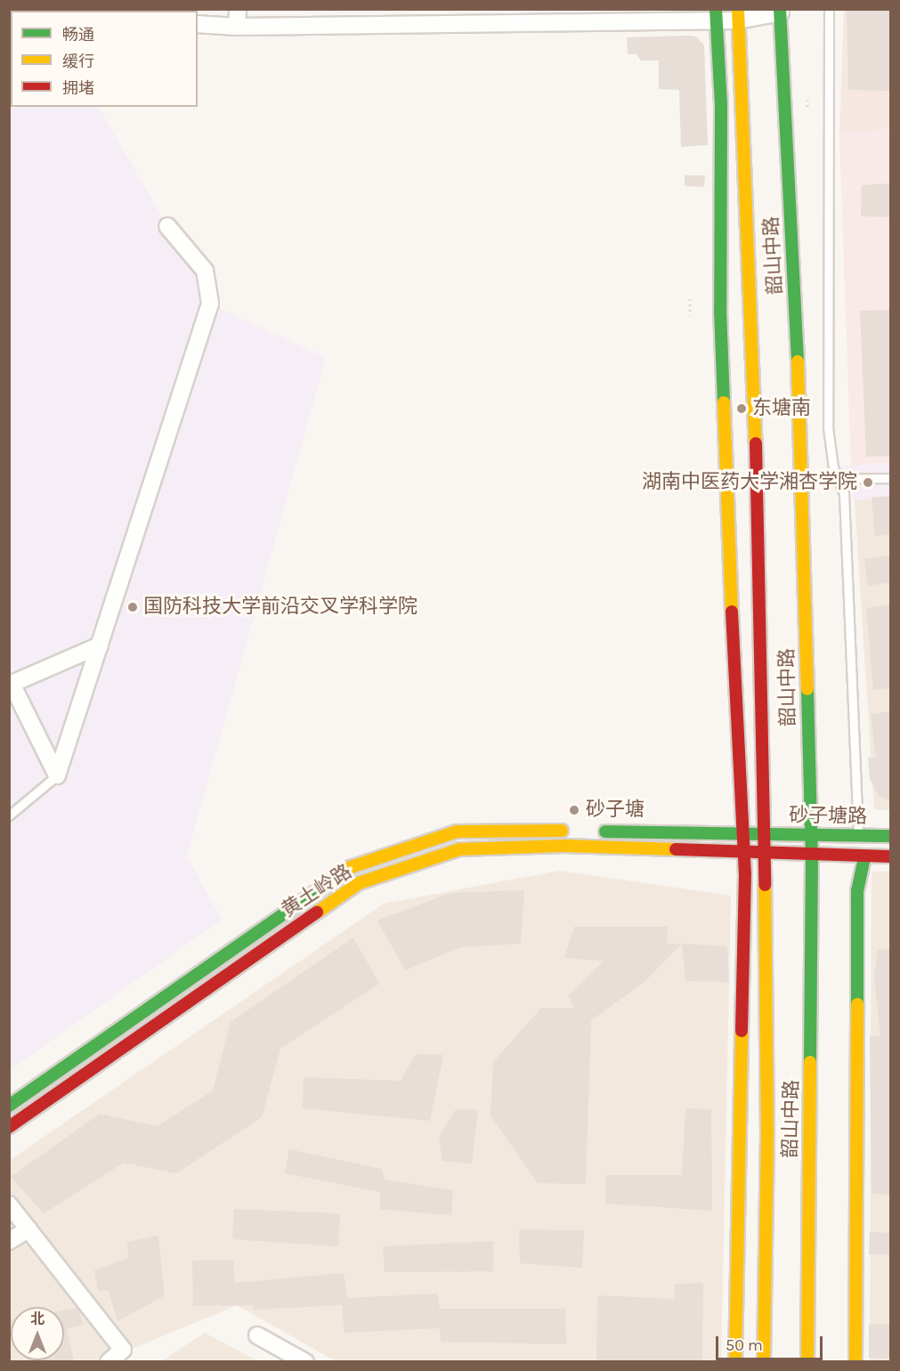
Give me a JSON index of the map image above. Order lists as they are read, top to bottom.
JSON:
{
  "streets": {
    "street": ["韶山中路", "砂子塘路", "黄土岭路"]
  },
  "crossings": [
    ["韶山中路", "砂子塘路"],
    ["韶山中路", "黄土岭路"],
    ["砂子塘路", "黄土岭路"]
  ],
  "places": [
    "东塘南",
    "湖南中医药大学湘杏学院",
    "国防科技大学前沿交叉学科学院",
    "砂子塘"
  ],
  "legend": ["畅通", "缓行", "拥堵"],
  "scale_bar": "50 m",
  "north": "top"
}
